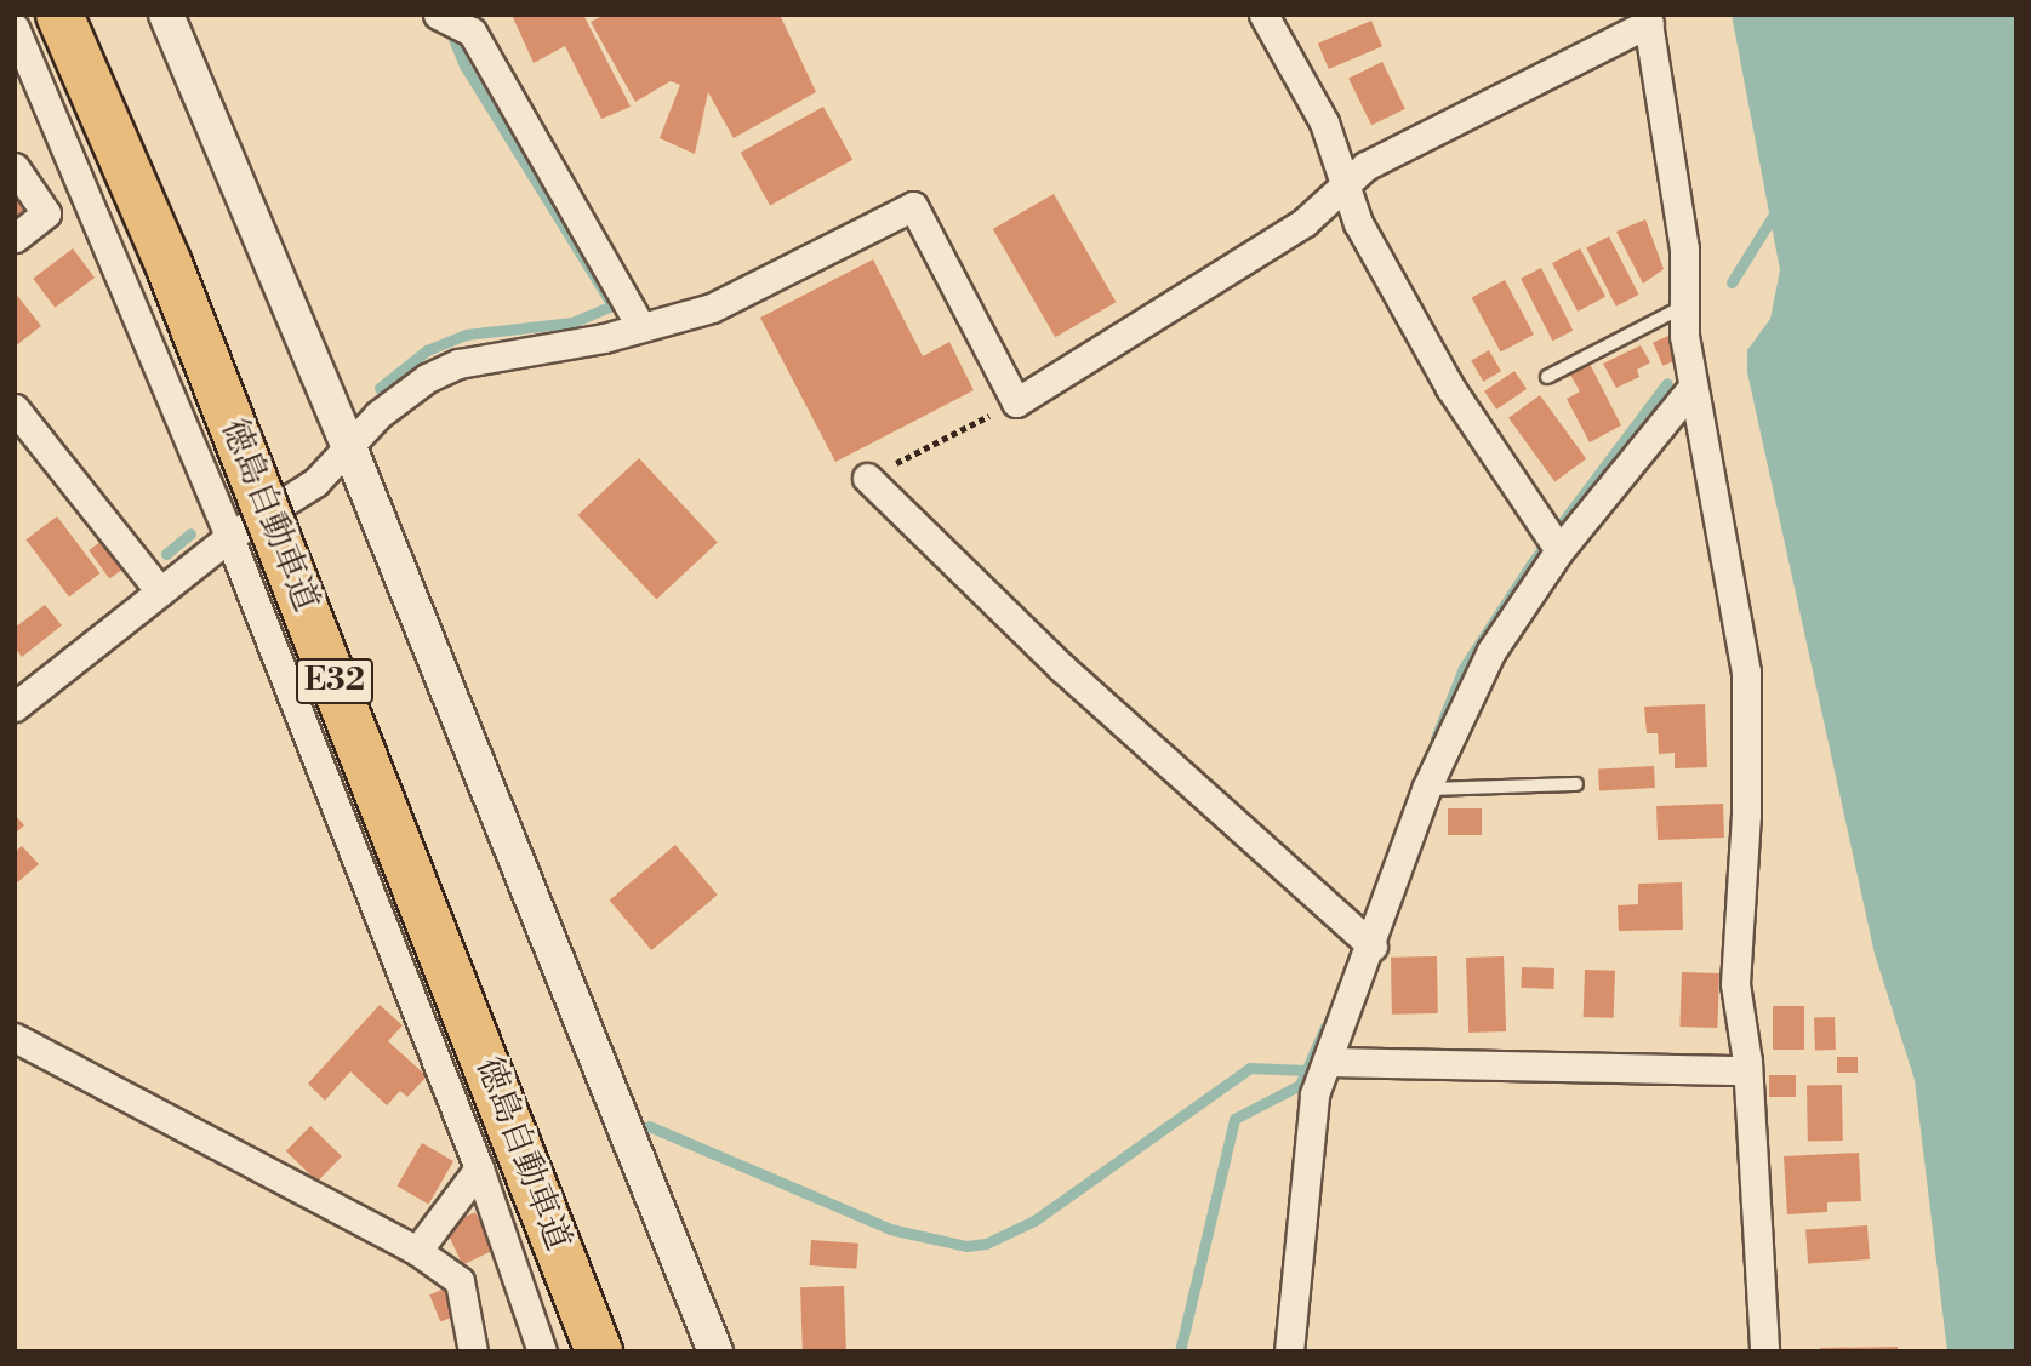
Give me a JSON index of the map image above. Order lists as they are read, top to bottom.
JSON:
{
  "streets": {
    "highway": ["徳島自動車道", "E32"]
  }
}
